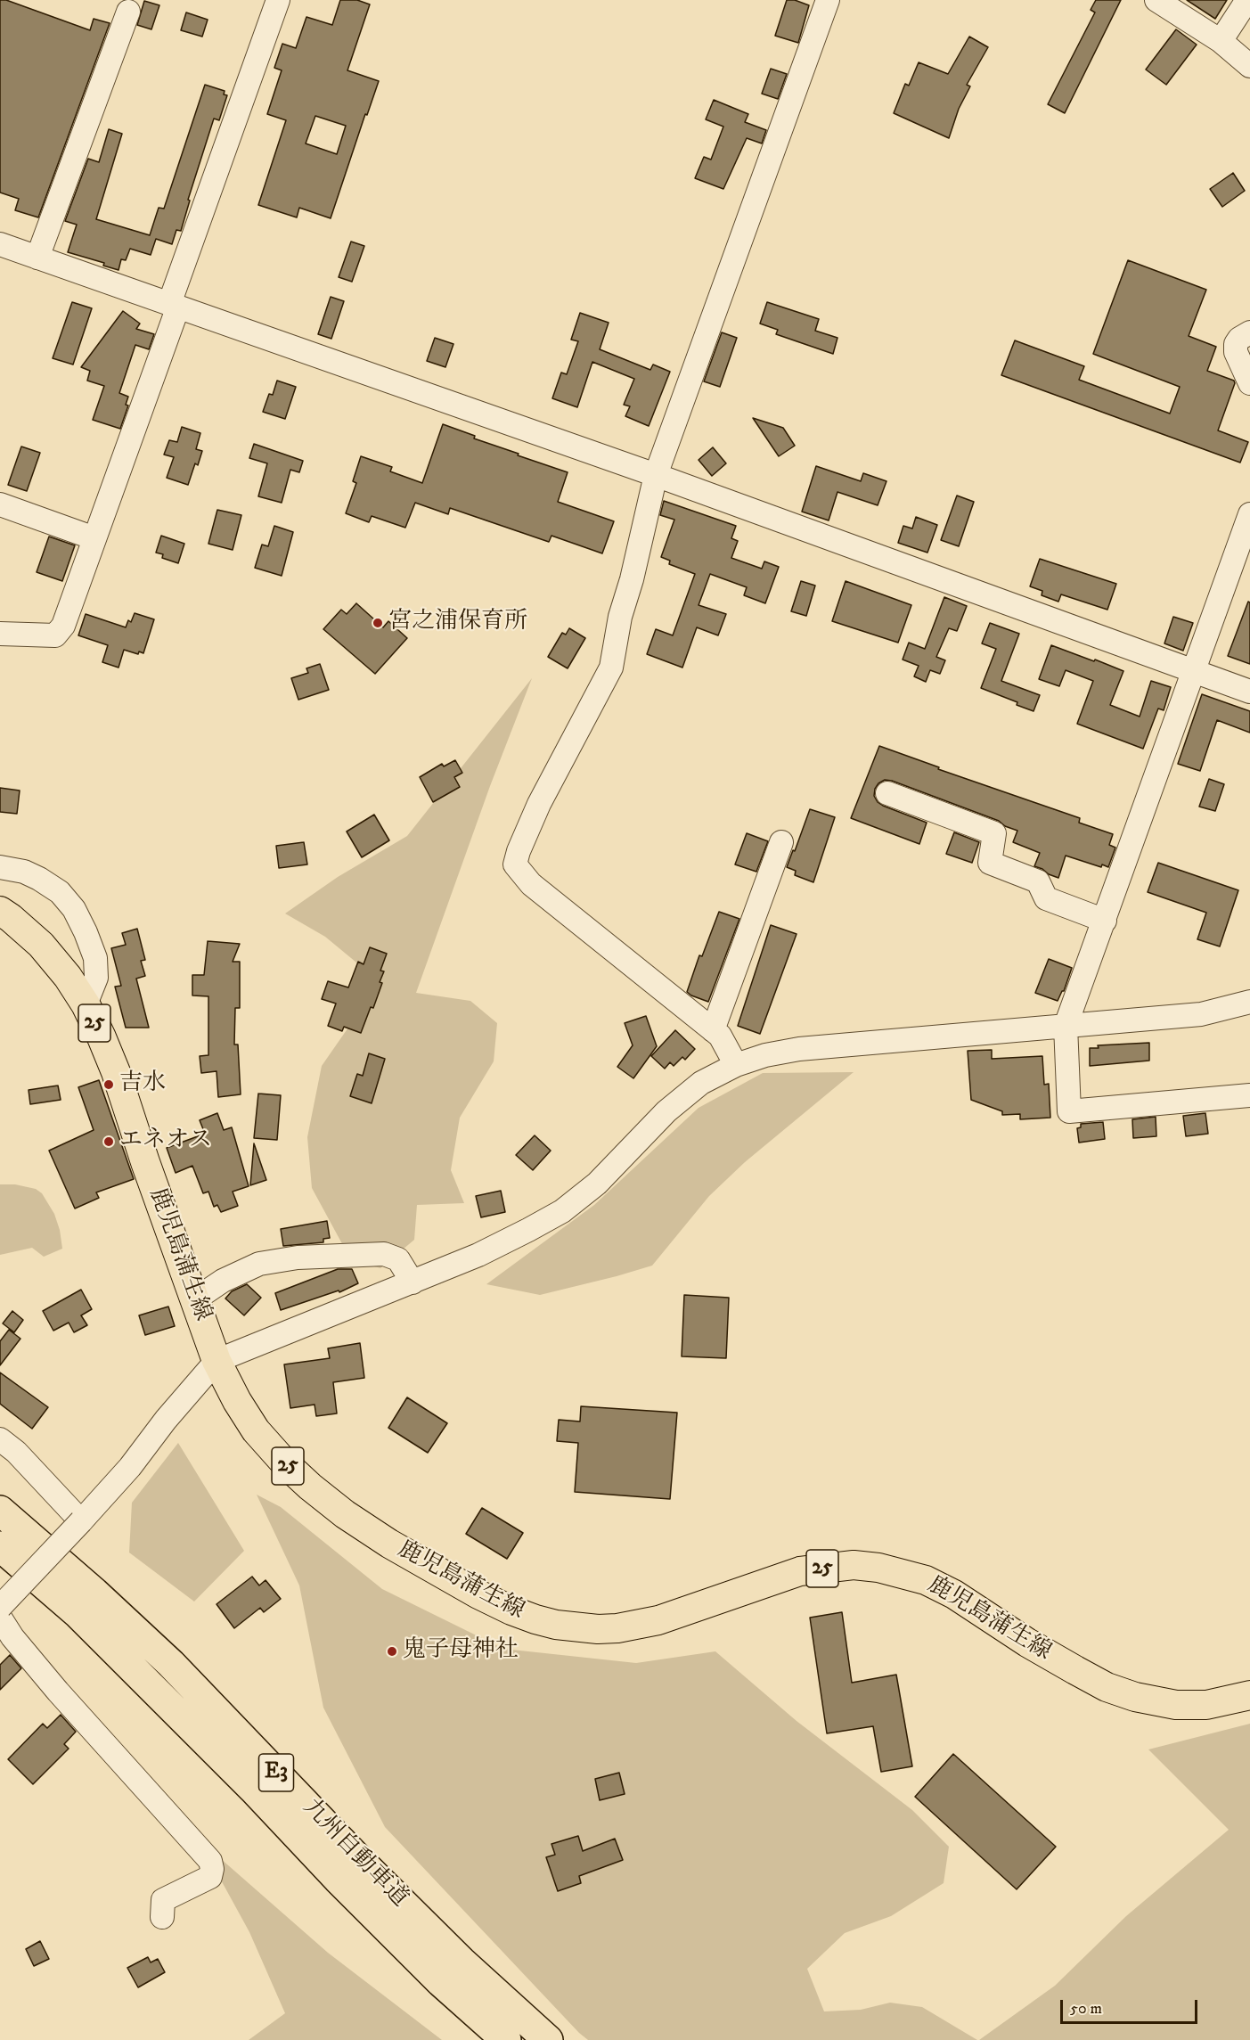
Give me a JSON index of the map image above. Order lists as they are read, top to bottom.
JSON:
{
  "streets": {
    "highway": ["E3", "九州自動車道"],
    "main road": ["25", "鹿児島蒲生線"]
  },
  "places": [
    "宮之浦保育所",
    "吉水",
    "エネオス",
    "鬼子母神社"
  ],
  "scale_bar": "50 m"
}
